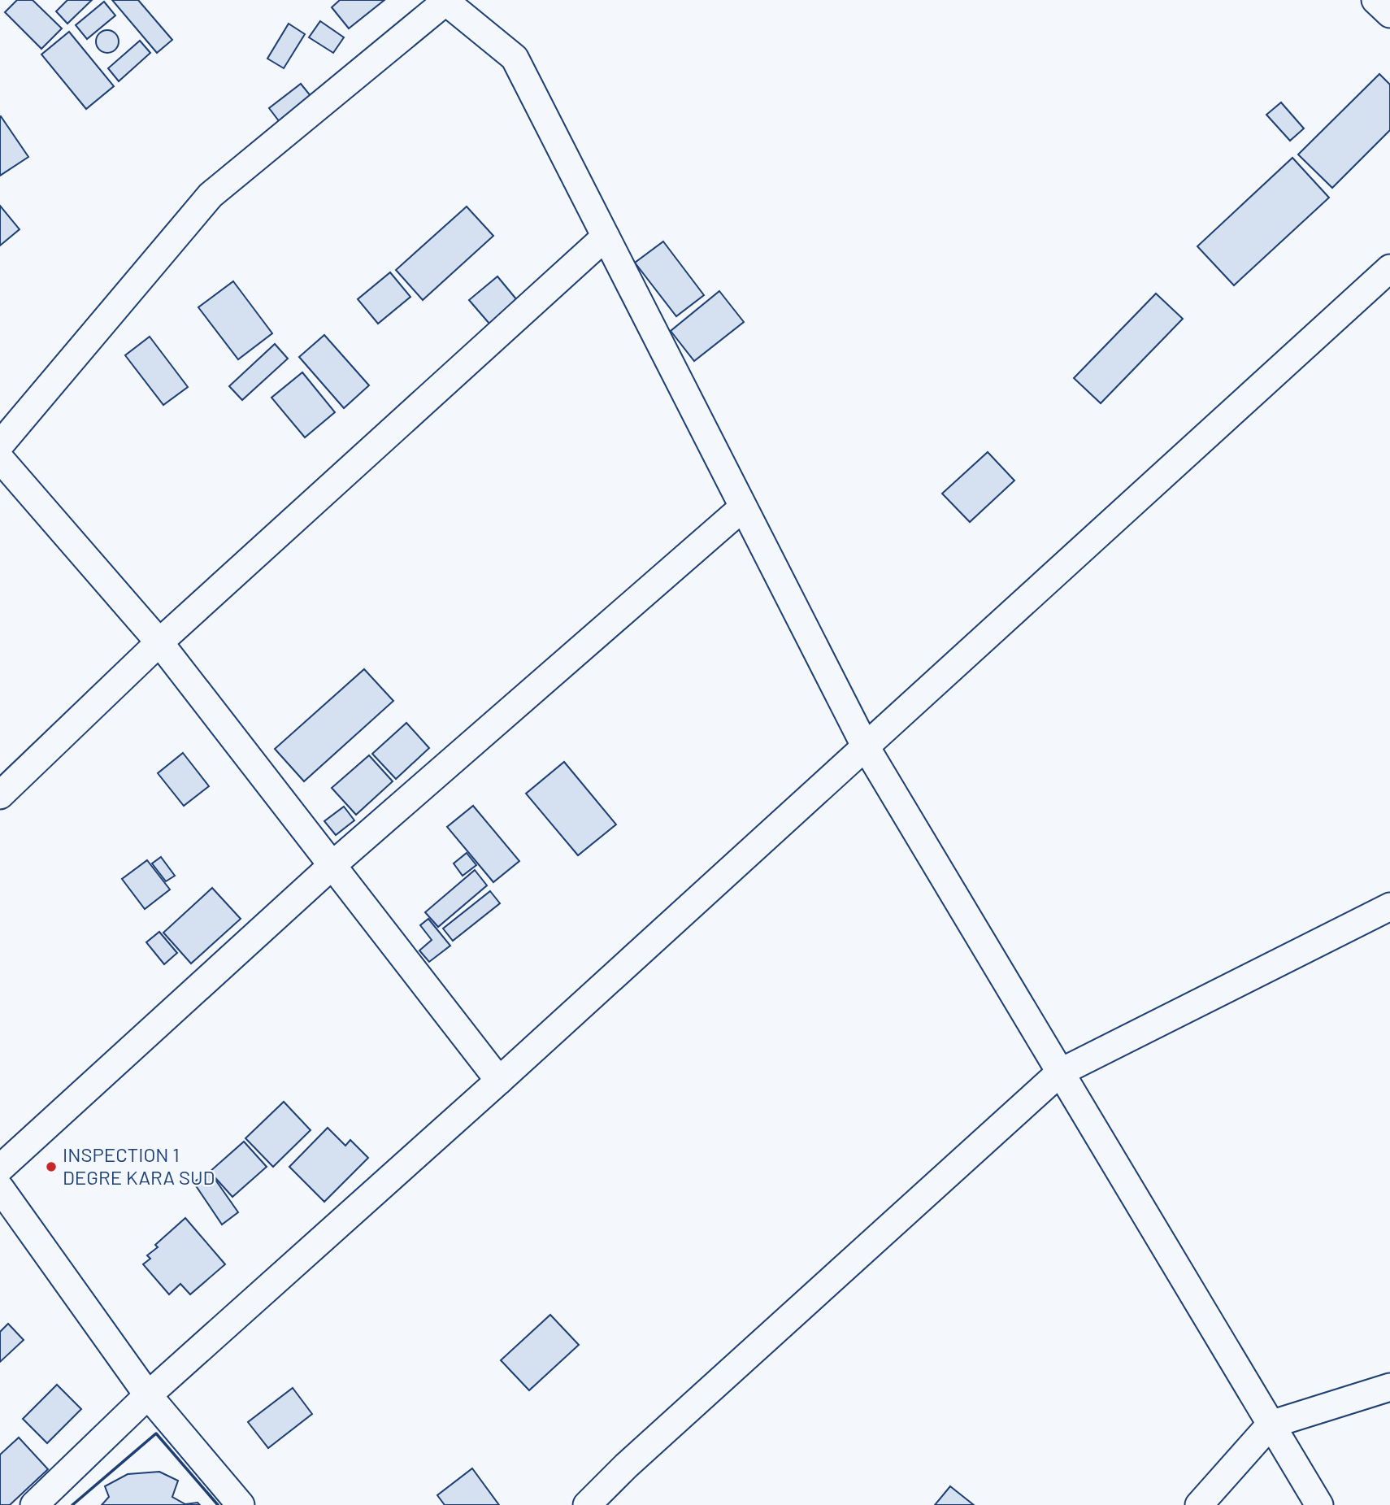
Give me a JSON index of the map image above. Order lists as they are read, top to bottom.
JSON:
{
  "places": ["INSPECTION 1 DEGRE KARA SUD"]
}
